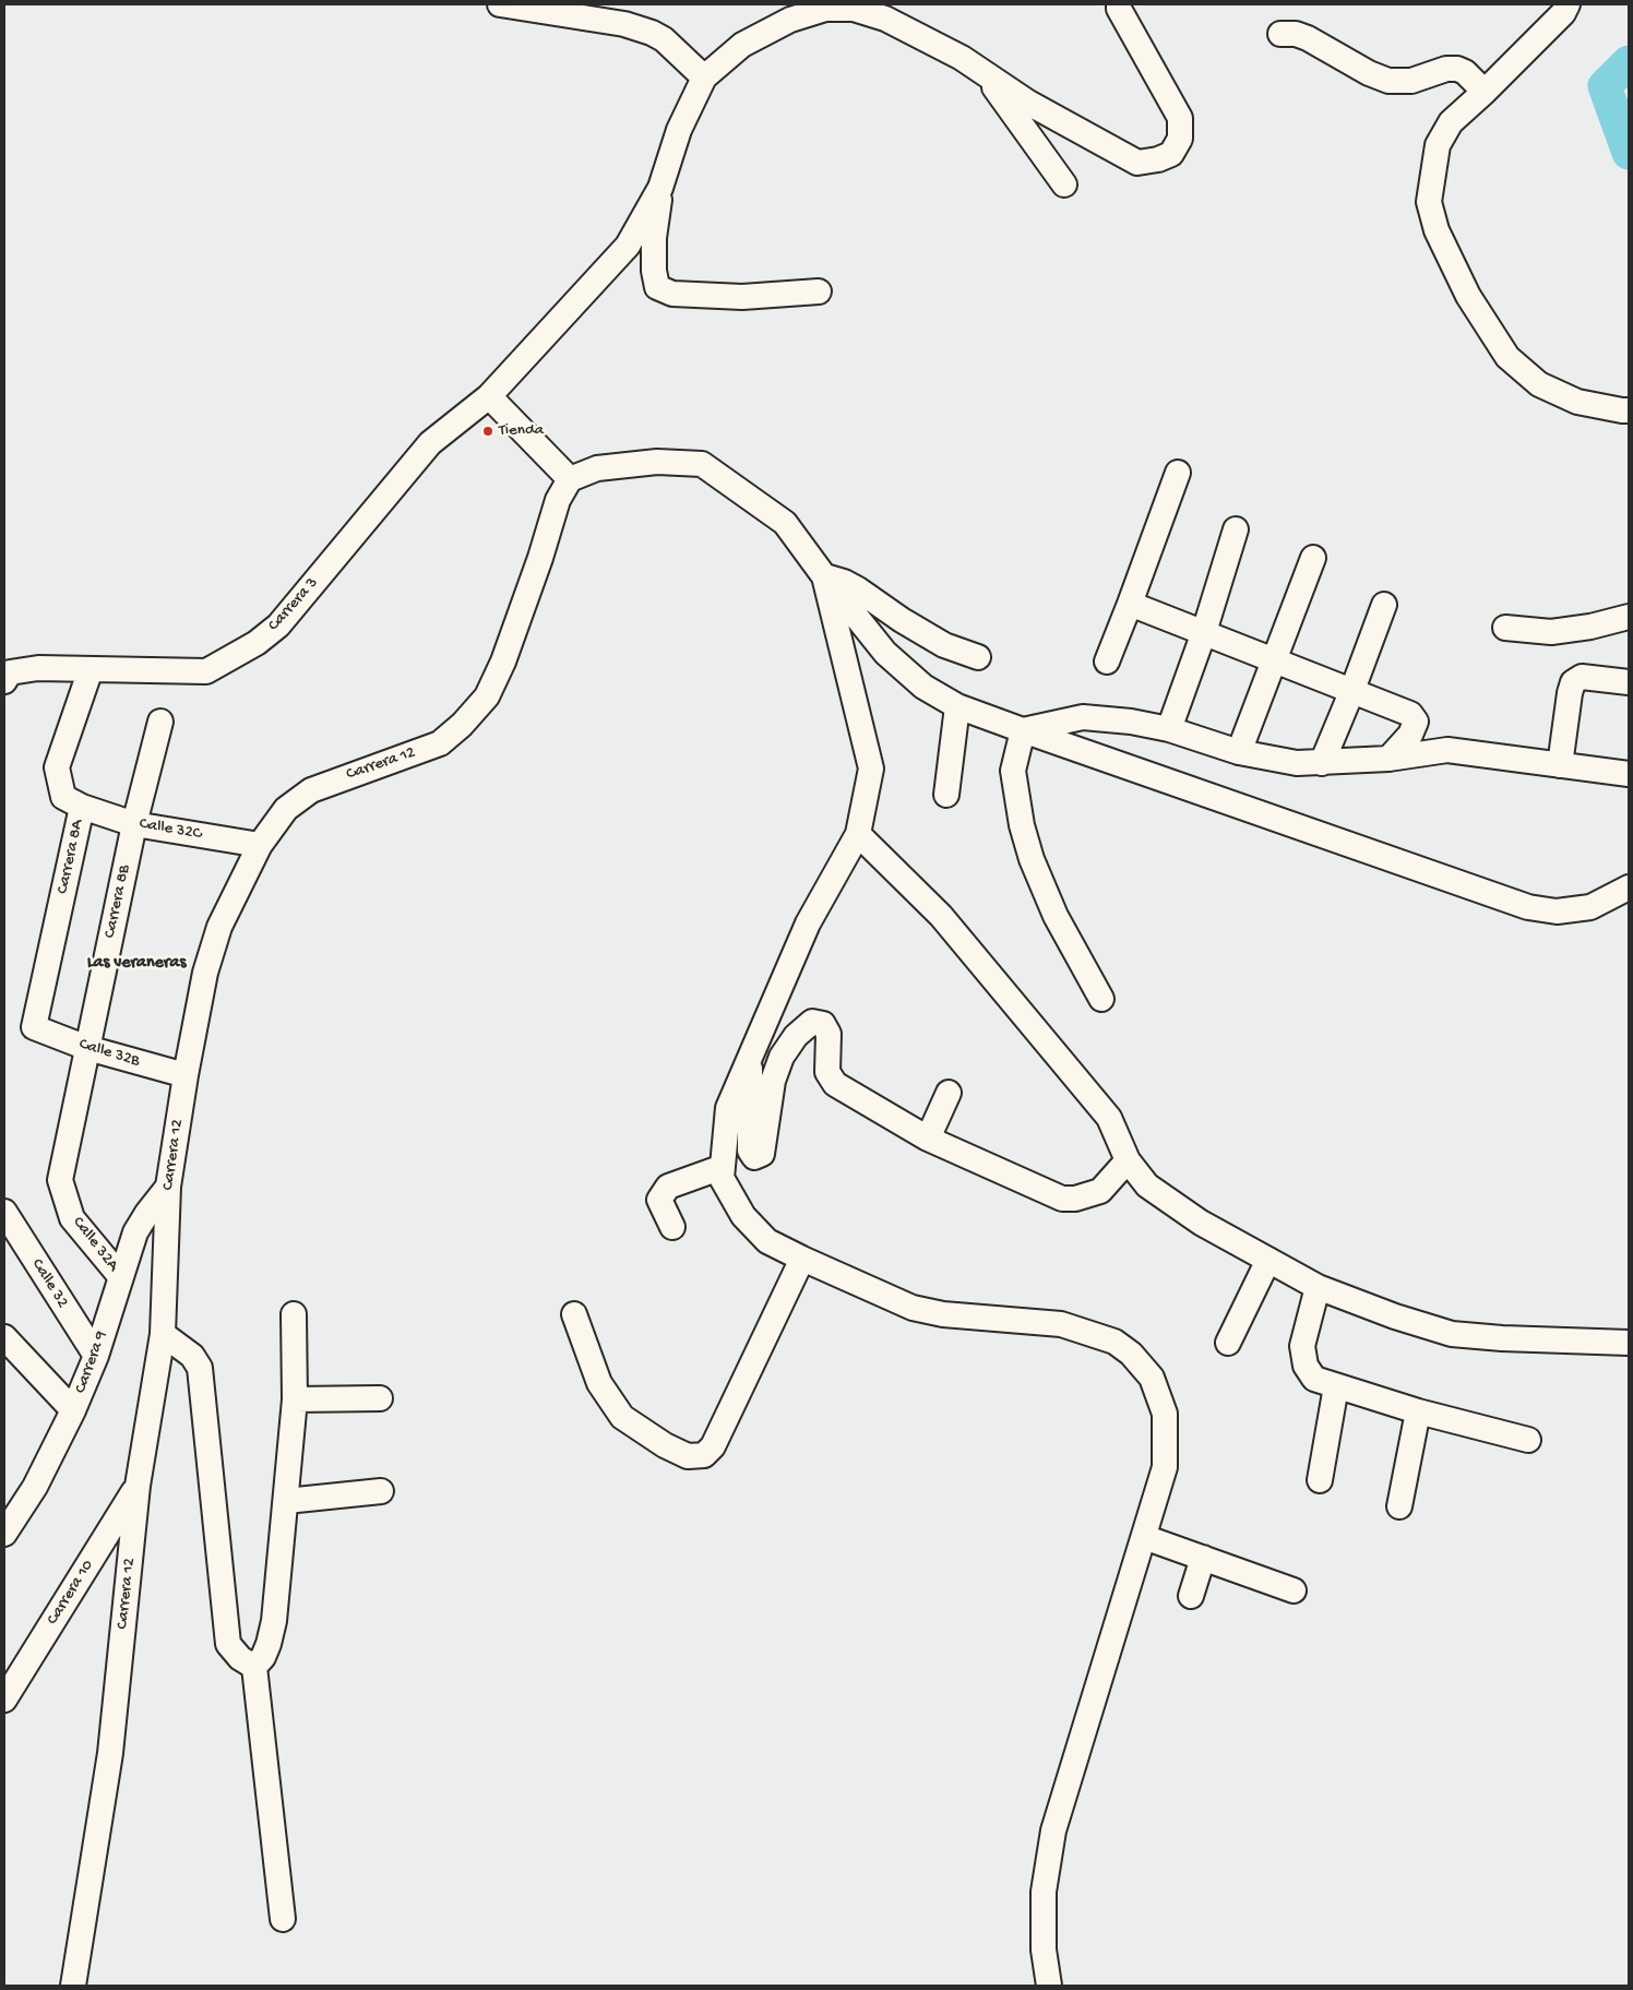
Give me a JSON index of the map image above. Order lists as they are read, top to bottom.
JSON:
{
  "streets": {
    "street": [
      "Carrera 3",
      "Carrera 12",
      "Calle 32C",
      "Carrera 8A",
      "Carrera 8B",
      "Calle 32B",
      "Calle 32A",
      "Calle 32",
      "Carrera 9",
      "Carrera 10"
    ]
  },
  "crossings": [
    ["Carrera 3", "Carrera 8A"],
    ["Carrera 12", "Calle 32C"],
    ["Carrera 12", "Calle 32B"],
    ["Carrera 12", "Carrera 9"],
    ["Carrera 12", "Carrera 10"],
    ["Calle 32C", "Carrera 8A"],
    ["Calle 32C", "Carrera 8B"],
    ["Carrera 8A", "Calle 32B"],
    ["Carrera 8B", "Calle 32B"],
    ["Carrera 8B", "Calle 32A"],
    ["Calle 32A", "Carrera 9"],
    ["Calle 32", "Carrera 9"]
  ],
  "districts": ["Las veraneras"],
  "places": ["Tienda"]
}
